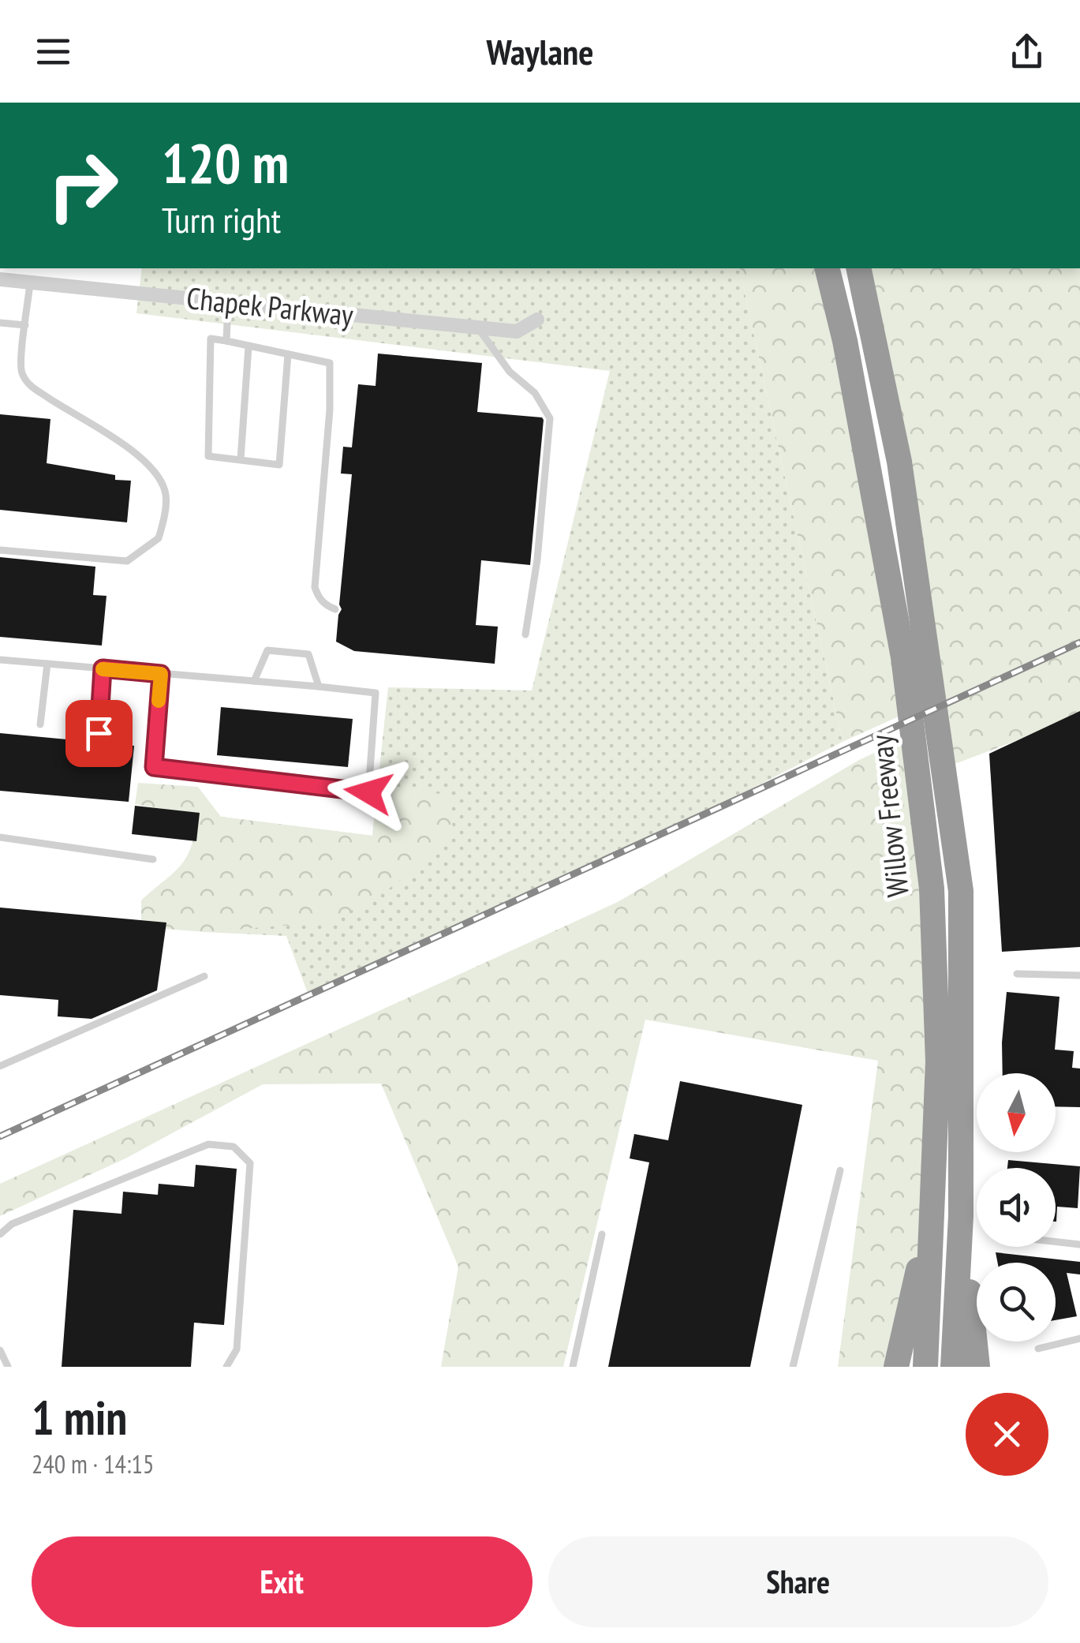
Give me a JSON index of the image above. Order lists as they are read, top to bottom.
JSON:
{
  "streets": {
    "highway": ["Willow Freeway"],
    "street": ["Chapek Parkway"]
  },
  "north": "bottom",
  "page": {
    "header": "Waylane",
    "turn": ["120 m", "Turn right"],
    "heading": ["1 min", "240 m · 14:15"],
    "buttons": ["Exit", "Share"]
  }
}
